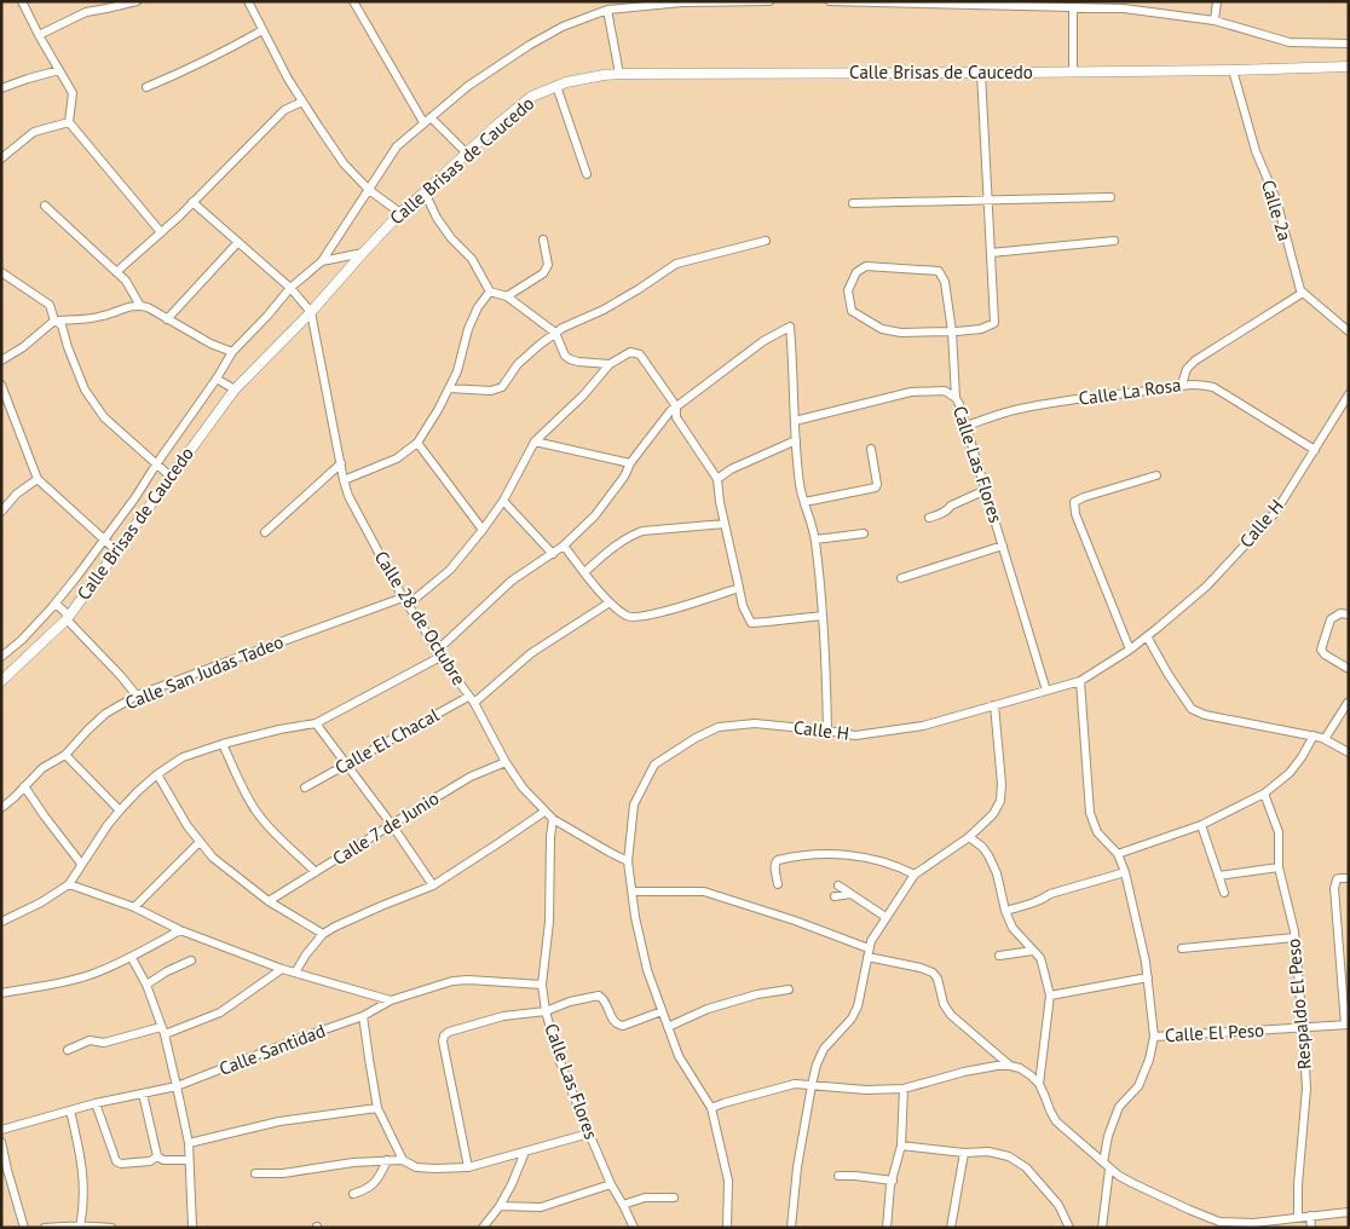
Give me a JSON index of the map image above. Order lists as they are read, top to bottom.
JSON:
{
  "streets": {
    "street": [
      "Calle Brisas de Caucedo",
      "Calle 2a",
      "Calle La Rosa",
      "Calle Las Flores",
      "Calle H",
      "Calle 28 de Octubre",
      "Calle San Judas Tadeo",
      "Calle El Chacal",
      "Calle 7 de Junio",
      "Respaldo El Peso",
      "Calle El Peso",
      "Calle Santidad"
    ]
  },
  "crossings": [
    ["Calle Brisas de Caucedo", "Calle 2a"],
    ["Calle Brisas de Caucedo", "Calle 28 de Octubre"],
    ["Calle La Rosa", "Calle Las Flores"],
    ["Calle La Rosa", "Calle H"],
    ["Calle Las Flores", "Calle H"],
    ["Calle Las Flores", "Calle 28 de Octubre"],
    ["Calle Las Flores", "Calle Santidad"],
    ["Calle H", "Calle 28 de Octubre"],
    ["Calle 28 de Octubre", "Calle San Judas Tadeo"],
    ["Calle 28 de Octubre", "Calle El Chacal"],
    ["Calle 28 de Octubre", "Calle 7 de Junio"],
    ["Respaldo El Peso", "Calle El Peso"]
  ]
}
